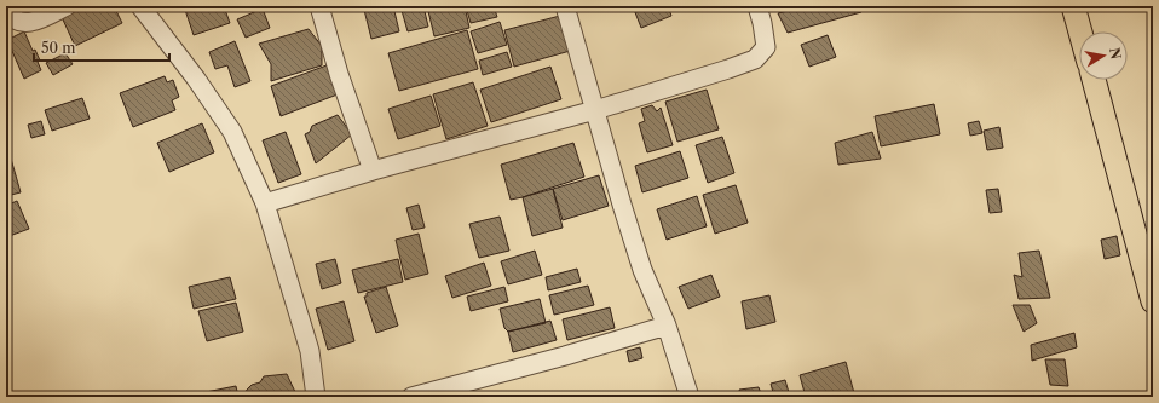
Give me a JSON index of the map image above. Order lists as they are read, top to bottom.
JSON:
{
  "scale_bar": "50 m",
  "north": "right"
}
